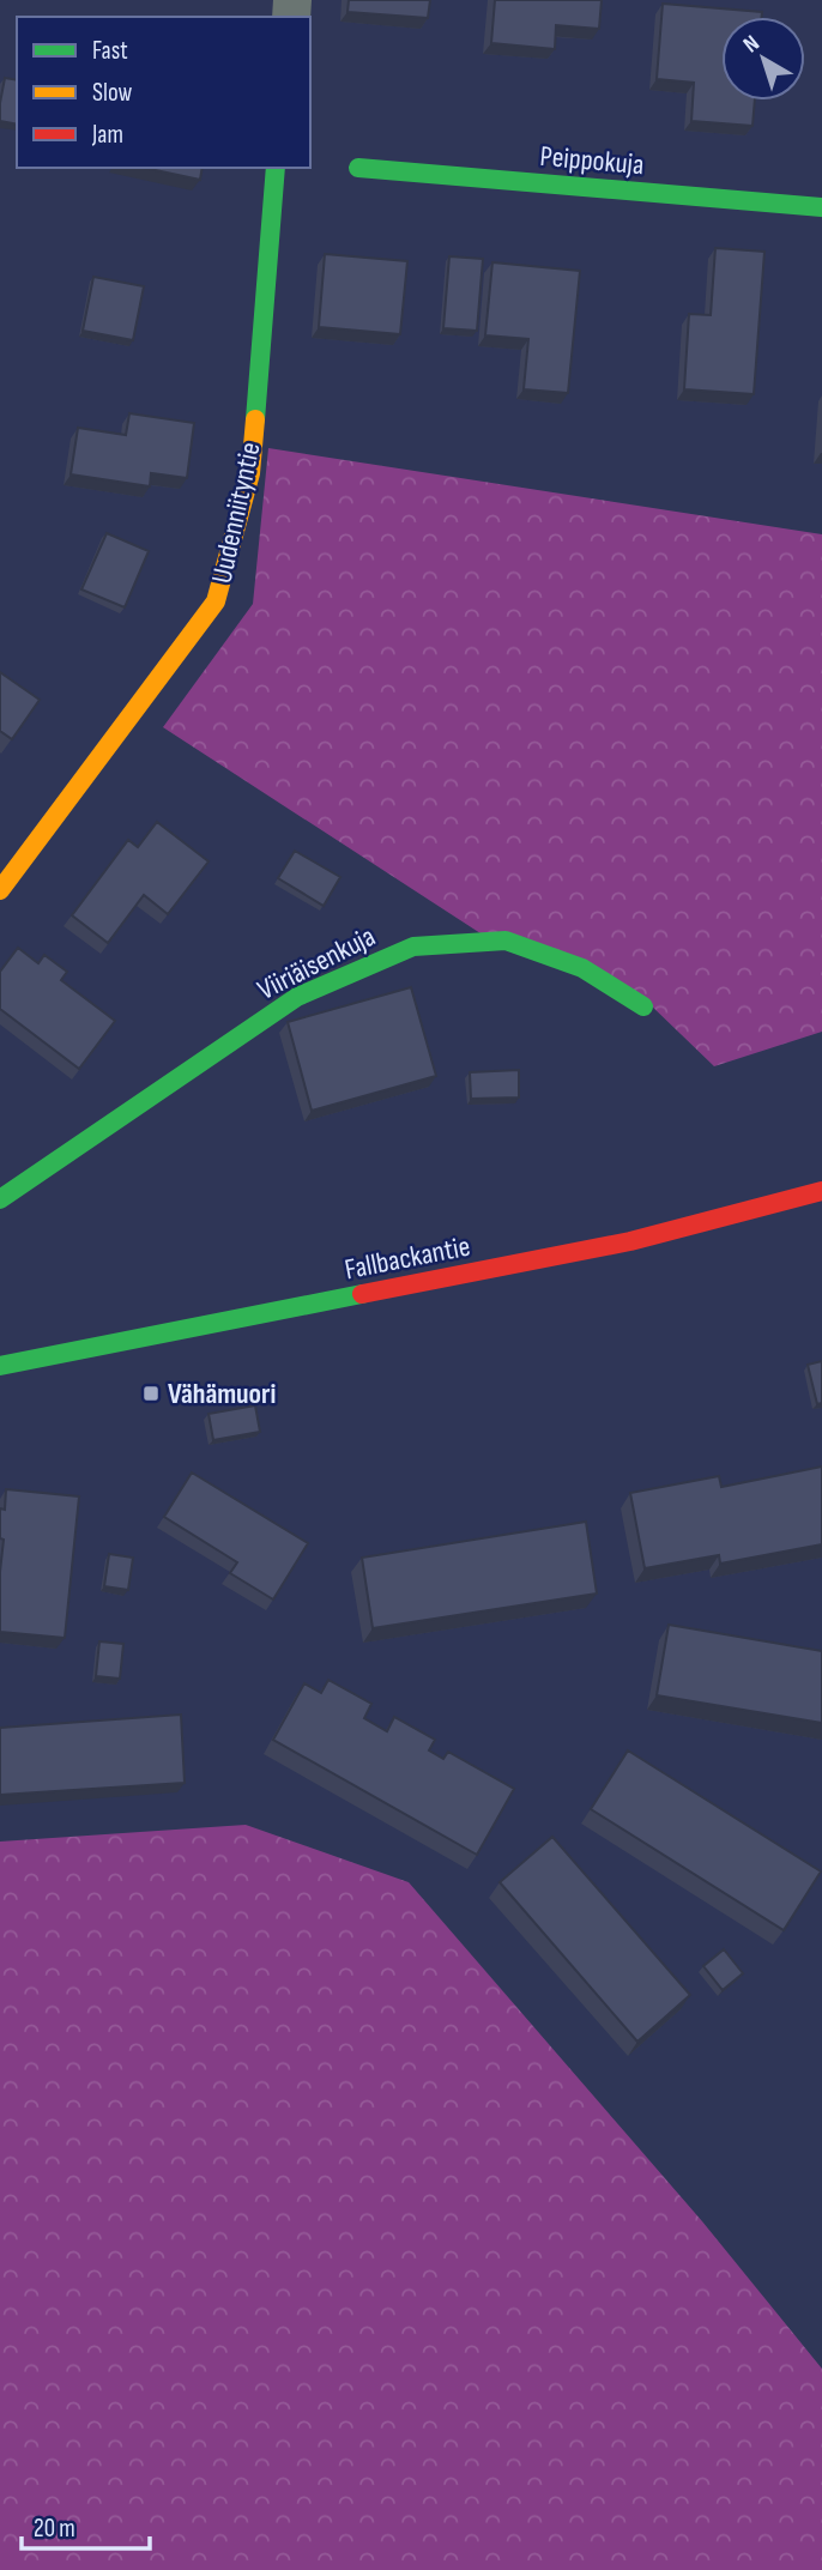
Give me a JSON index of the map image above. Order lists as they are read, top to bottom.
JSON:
{
  "streets": {
    "street": [
      "Peippokuja",
      "Uudenniityntie",
      "Viiriäisenkuja",
      "Fallbackantie"
    ]
  },
  "places": {
    "transit": ["Vähämuori"]
  },
  "legend": ["Fast", "Slow", "Jam"],
  "scale_bar": "20 m",
  "north": "top left"
}
